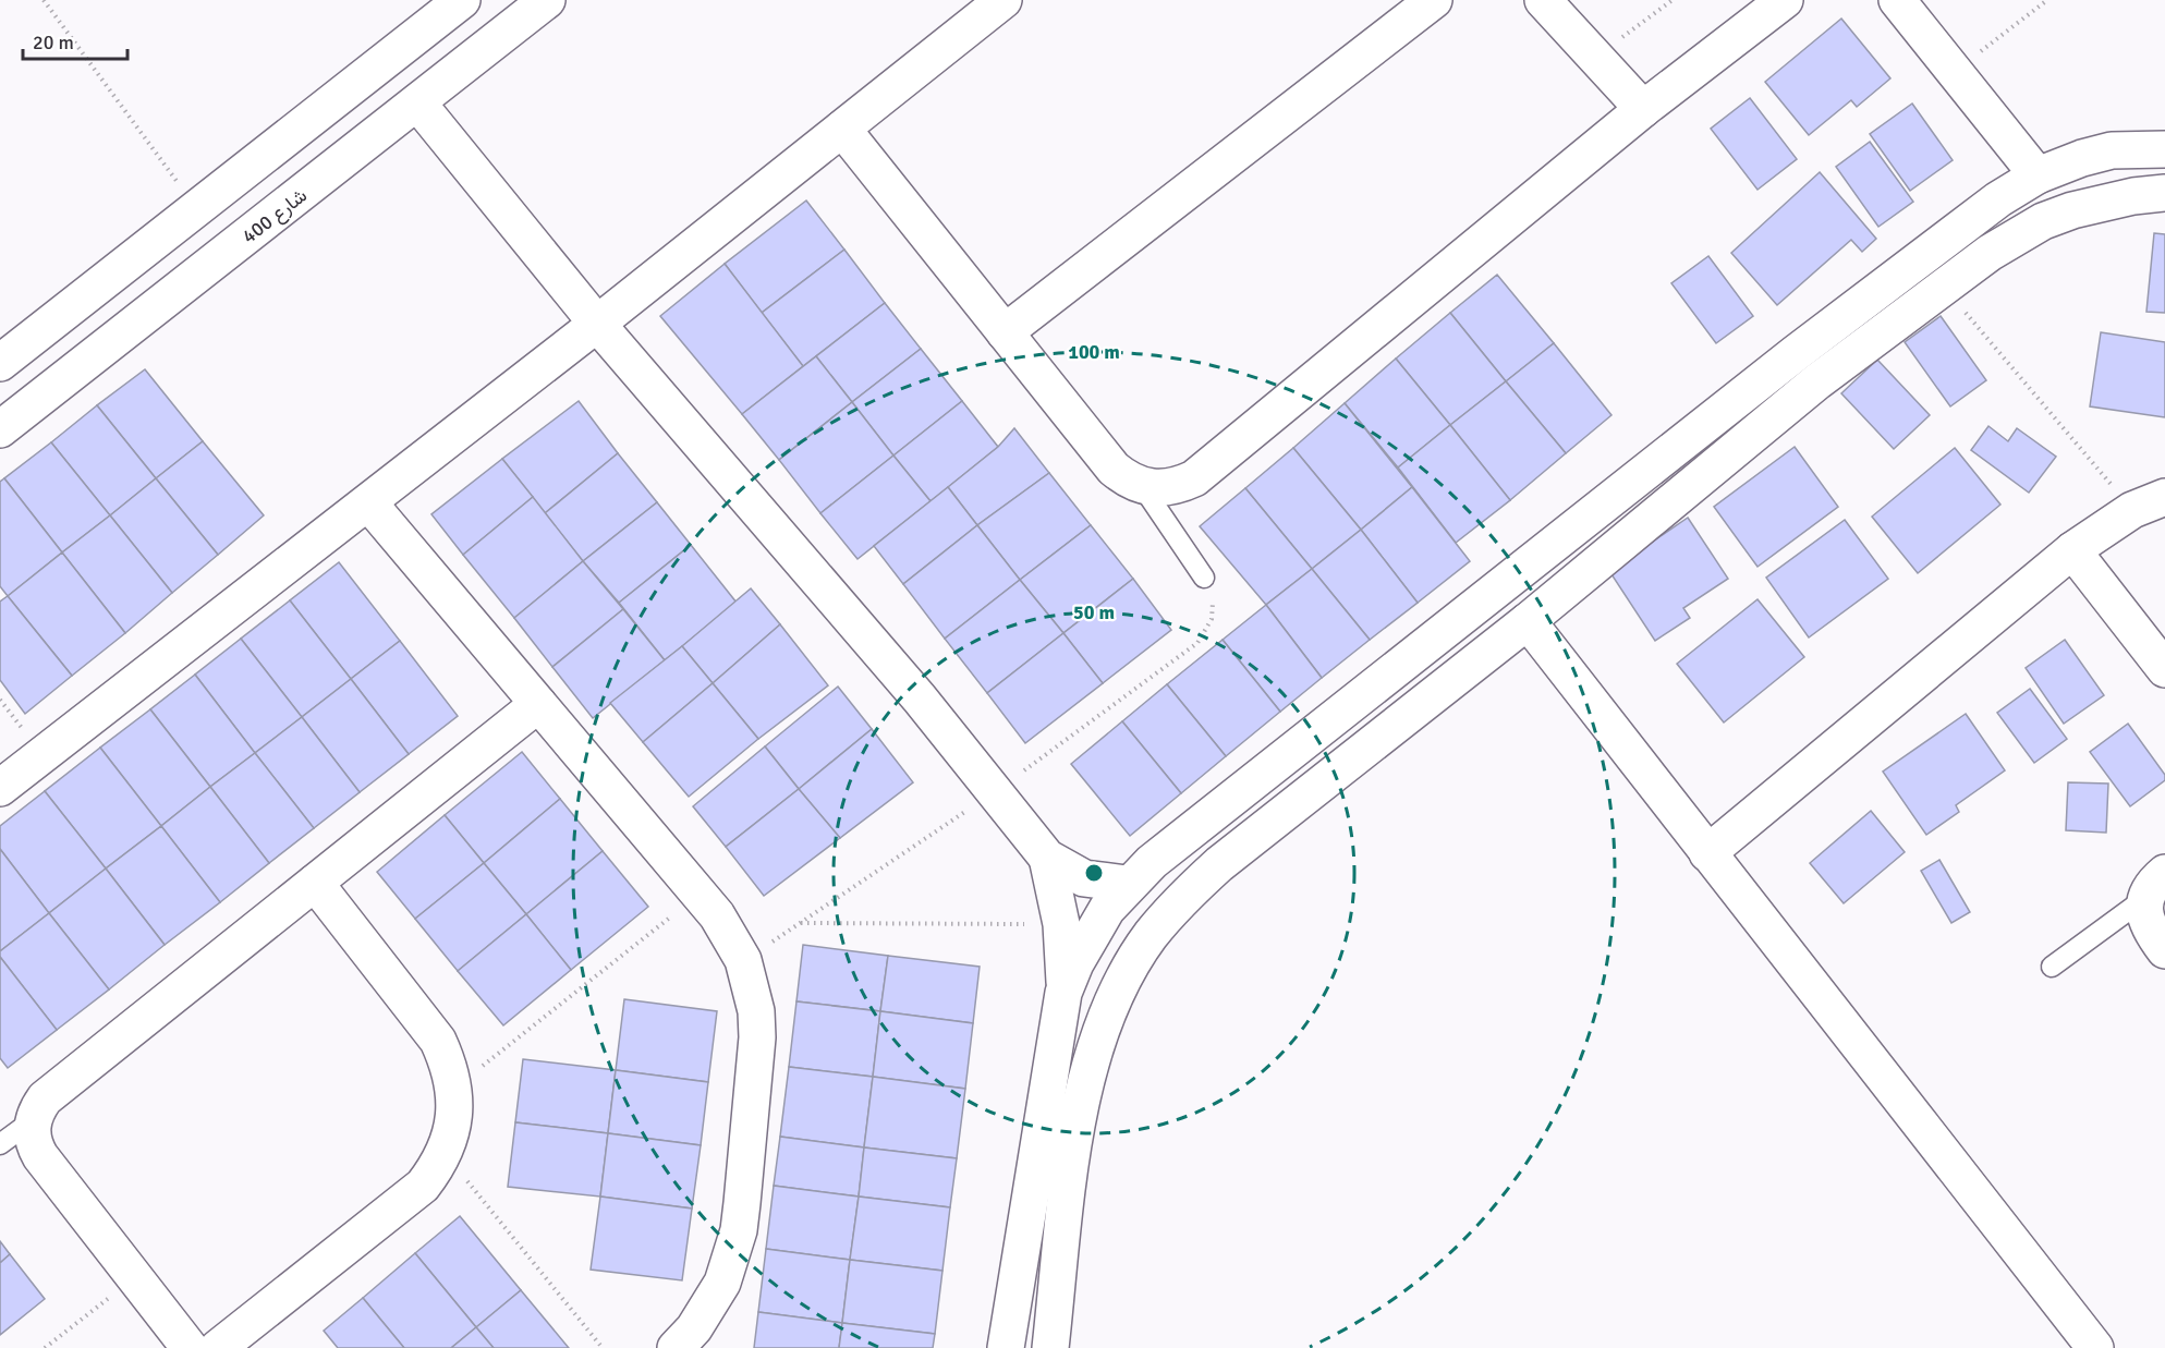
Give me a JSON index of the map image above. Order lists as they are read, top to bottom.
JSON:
{
  "streets": {
    "street": ["شارع 400"]
  },
  "scale_bar": "20 m",
  "rings": ["100 m", "50 m"]
}
